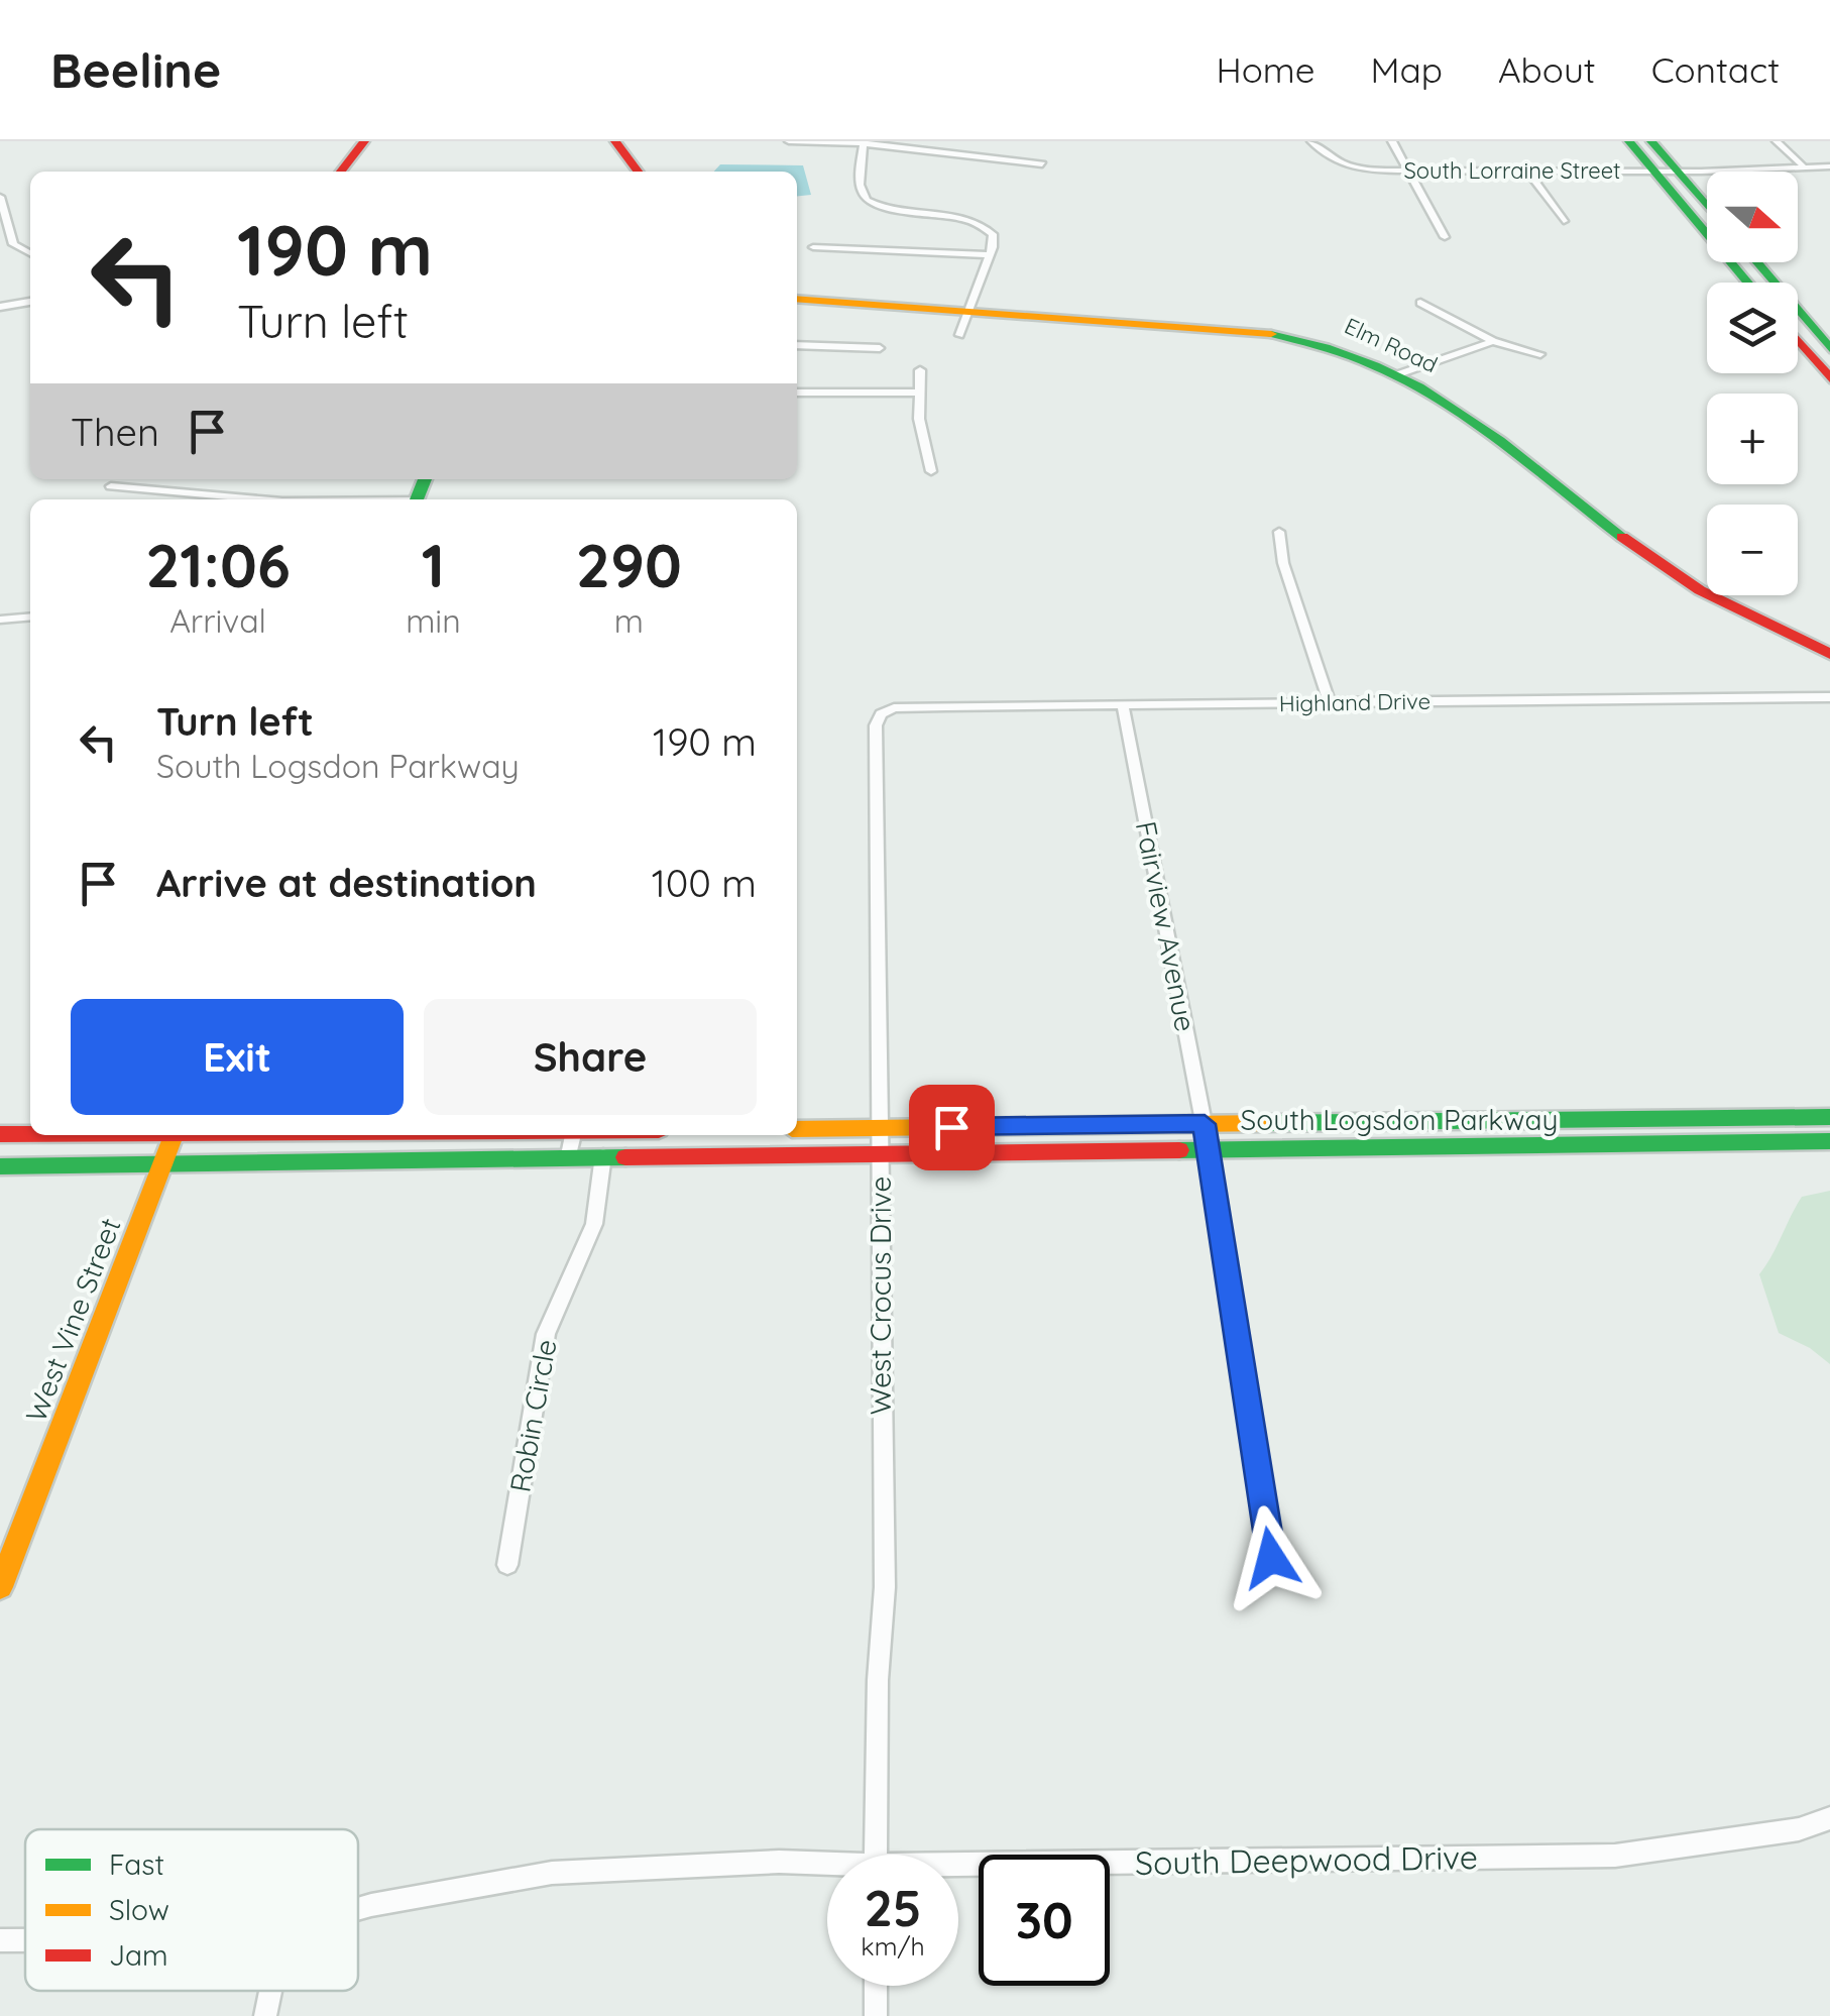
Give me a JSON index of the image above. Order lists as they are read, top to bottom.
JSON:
{
  "streets": {
    "main road": ["Elm Road", "South Logsdon Parkway", "West Vine Street"],
    "street": [
      "South Lorraine Street",
      "Highland Drive",
      "Fairview Avenue",
      "West Crocus Drive",
      "Robin Circle",
      "South Deepwood Drive"
    ]
  },
  "crossings": [
    ["Highland Drive", "Fairview Avenue"],
    ["Highland Drive", "West Crocus Drive"],
    ["Fairview Avenue", "South Logsdon Parkway"],
    ["South Logsdon Parkway", "West Crocus Drive"],
    ["South Logsdon Parkway", "West Vine Street"],
    ["South Logsdon Parkway", "Robin Circle"]
  ],
  "legend": ["Fast", "Slow", "Jam"],
  "north": "right",
  "page": {
    "header": "Beeline",
    "nav": [
      "Home",
      "Map",
      "About",
      "Contact"
    ],
    "map_buttons": ["+", "−"],
    "turn": ["190 m", "Turn left"],
    "then": "Then",
    "eta": [
      "21:06",
      "Arrival",
      "1",
      "min",
      "290",
      "m"
    ],
    "list": [
      {
        "name": "Turn left",
        "note": "South Logsdon Parkway",
        "value": "190 m"
      },
      {
        "name": "Arrive at destination",
        "value": "100 m"
      }
    ],
    "buttons": ["Exit", "Share"],
    "speed": "25 km/h",
    "limit": "30"
  }
}
